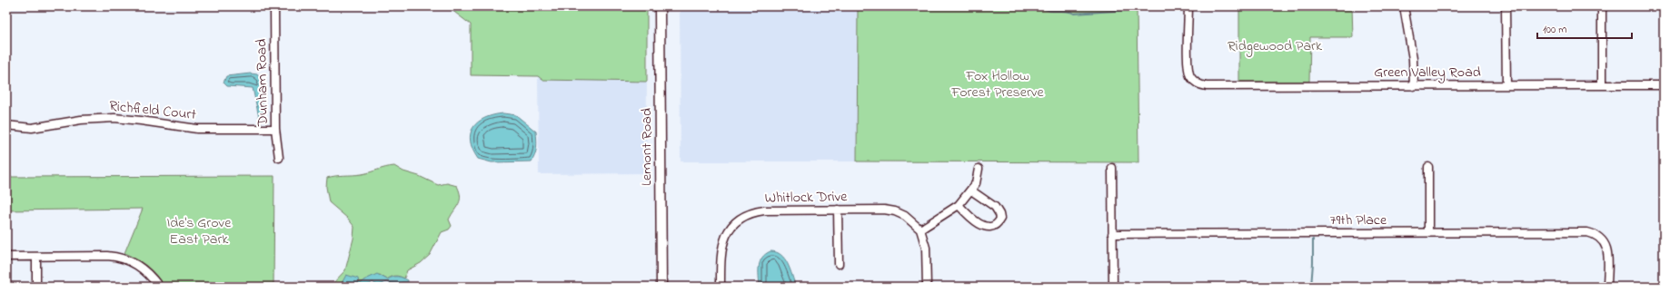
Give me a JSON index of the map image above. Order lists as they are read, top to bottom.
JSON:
{
  "streets": {
    "main road": ["Lemont Road"],
    "street": [
      "Green Valley Road",
      "Dunham Road",
      "Richfield Court",
      "Whitlock Drive",
      "79th Place"
    ]
  },
  "crossings": [
    ["Dunham Road", "Richfield Court"]
  ],
  "parks": ["Ridgewood Park", "Fox Hollow Forest Preserve", "Ide's Grove East Park"],
  "scale_bar": "100 m"
}
